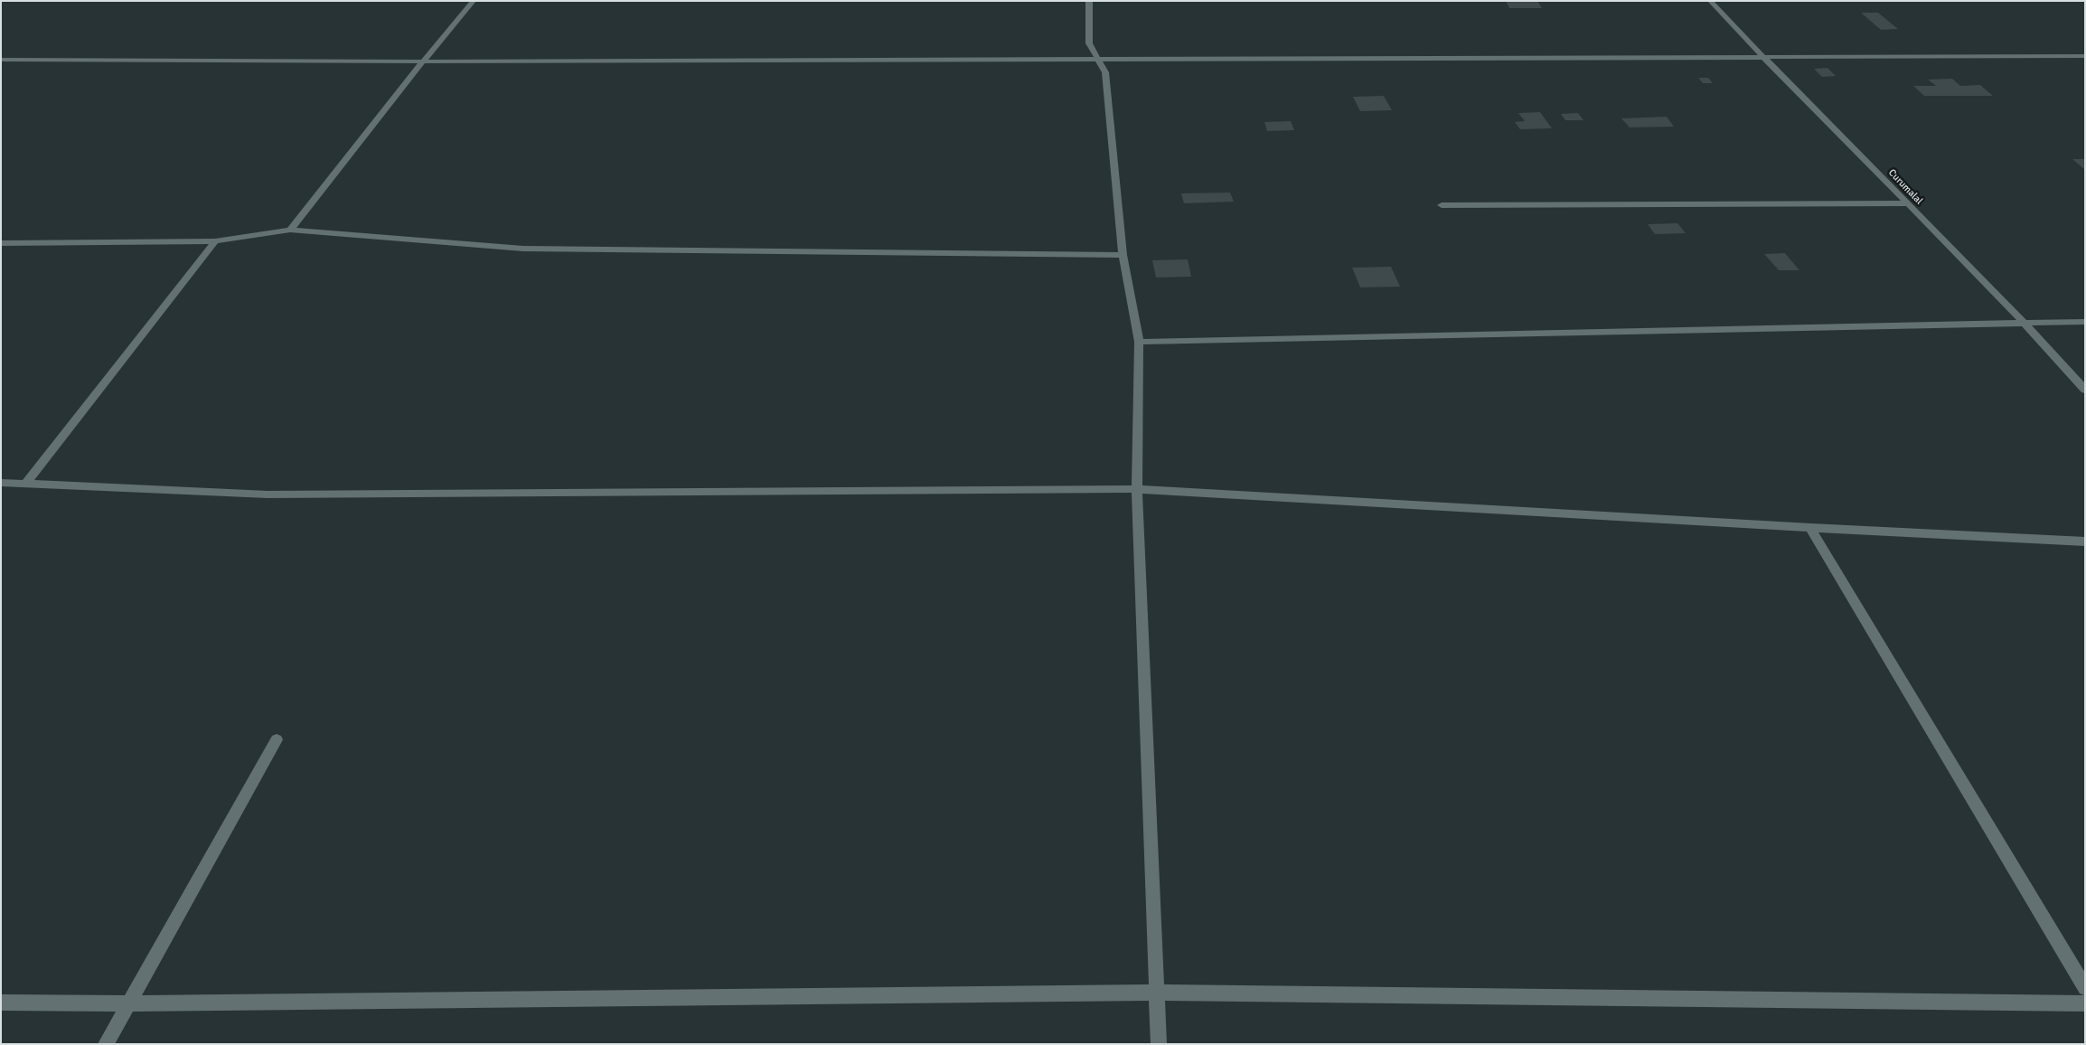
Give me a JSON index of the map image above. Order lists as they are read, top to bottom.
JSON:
{
  "streets": {
    "street": ["Curumalal"]
  }
}
